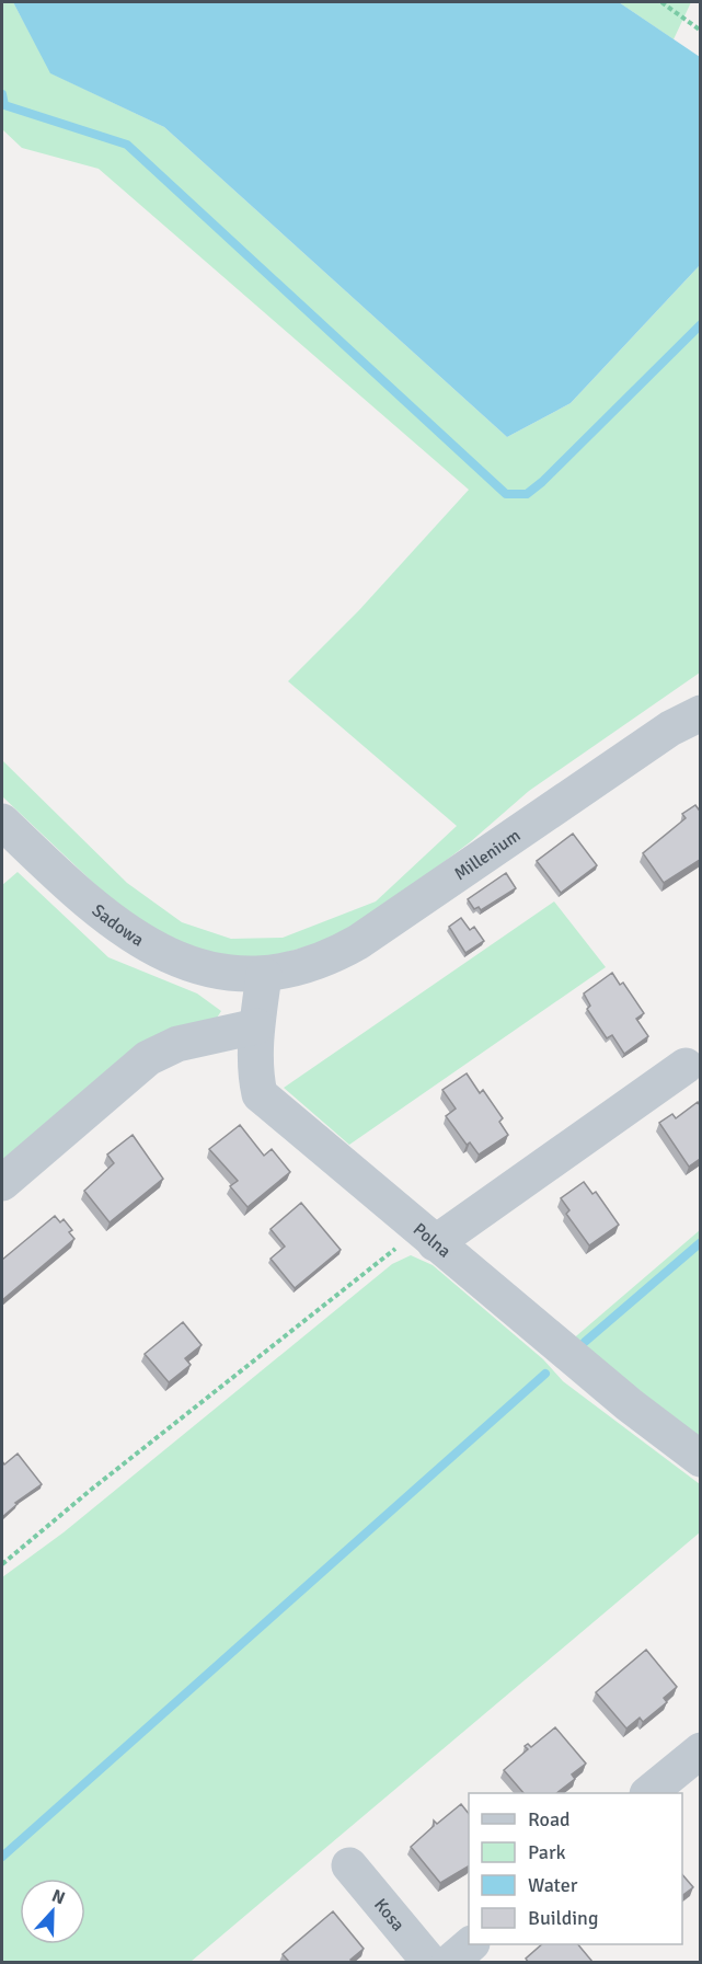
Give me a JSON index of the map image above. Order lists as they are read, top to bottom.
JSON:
{
  "streets": {
    "street": [
      "Millenium",
      "Sadowa",
      "Polna",
      "Kosa"
    ]
  },
  "crossings": [
    ["Millenium", "Sadowa"],
    ["Millenium", "Polna"],
    ["Sadowa", "Polna"]
  ],
  "legend": [
    "Road",
    "Park",
    "Water",
    "Building"
  ],
  "north": "top"
}
